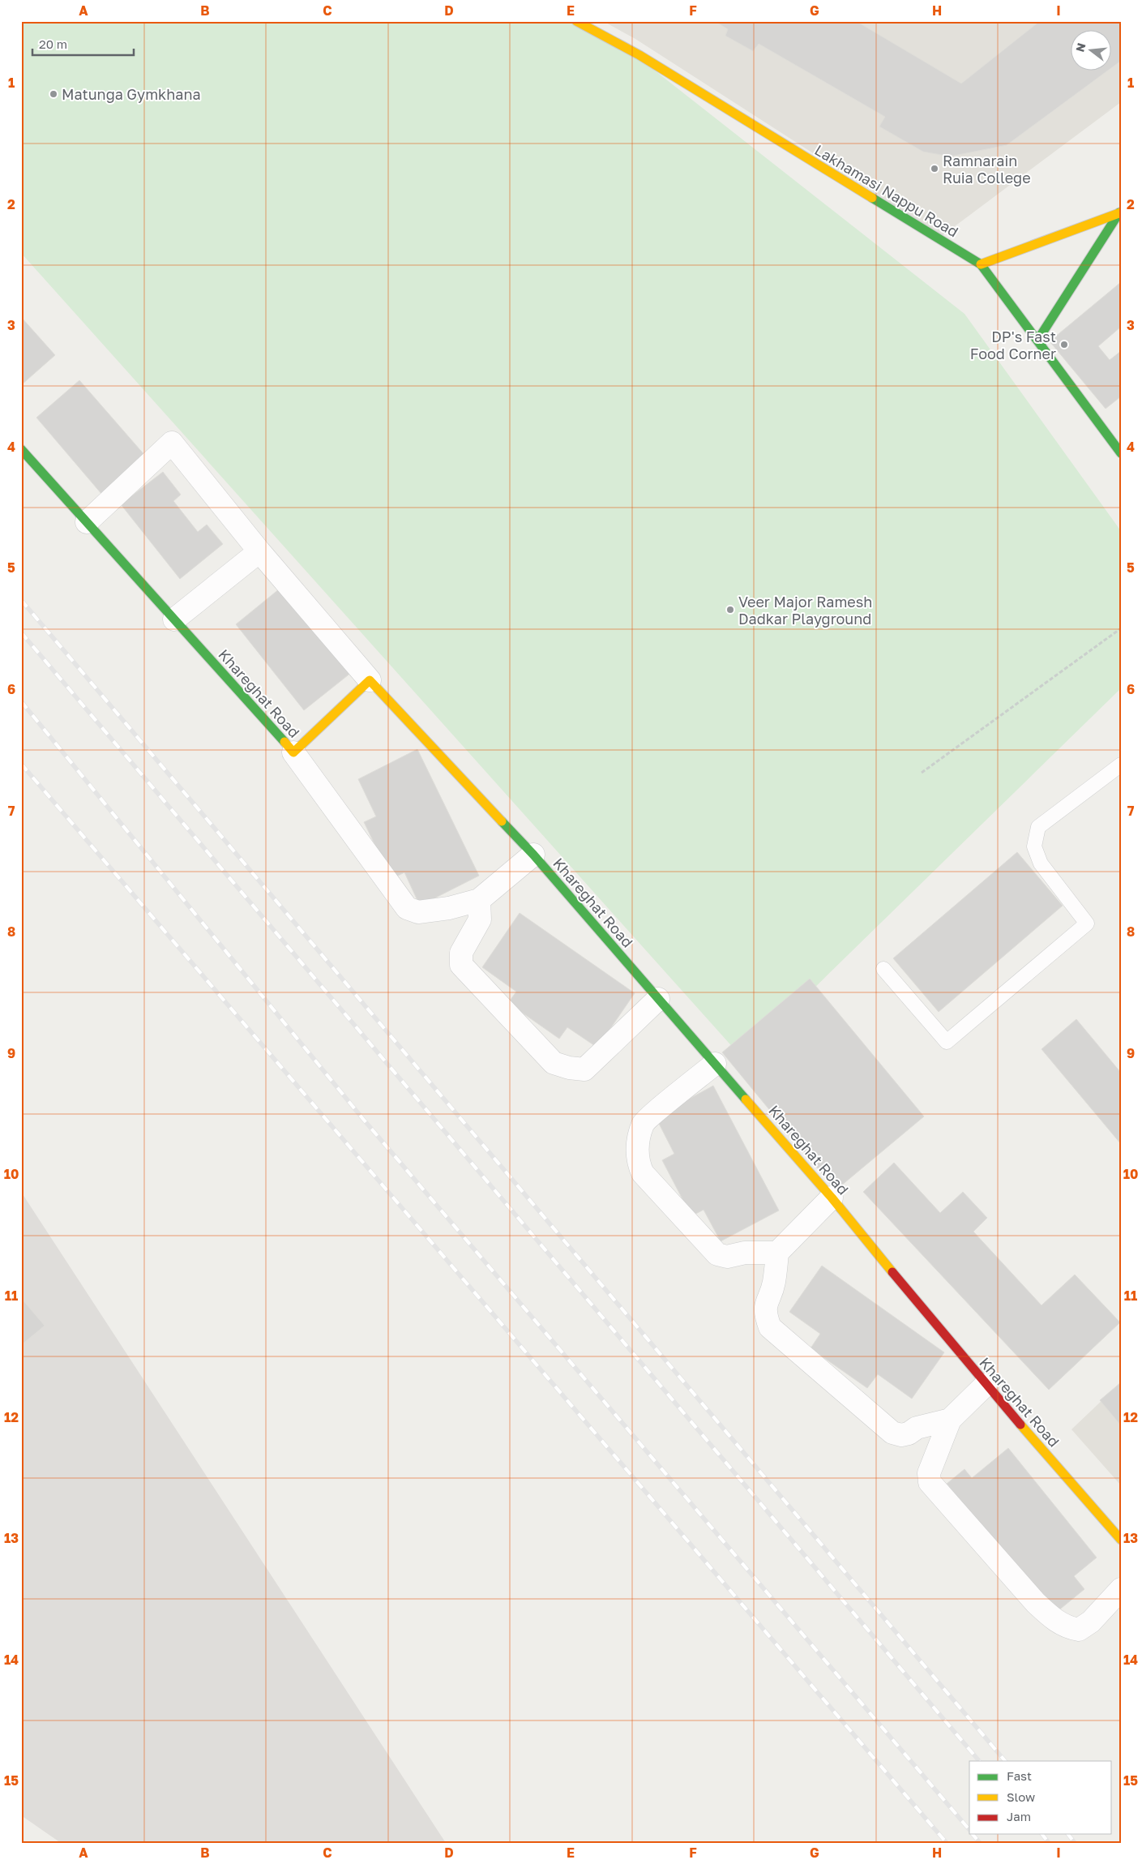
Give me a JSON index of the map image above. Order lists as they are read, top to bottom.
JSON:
{
  "streets": {
    "street": ["Lakhamasi Nappu Road", "Khareghat Road"]
  },
  "places": [
    "Matunga Gymkhana",
    "Ramnarain Ruia College",
    "DP's Fast Food Corner",
    "Veer Major Ramesh Dadkar Playground"
  ],
  "legend": ["Fast", "Slow", "Jam"],
  "scale_bar": "20 m",
  "north": "left",
  "grid": {
    "columns": [
      "A",
      "B",
      "C",
      "D",
      "E",
      "F",
      "G",
      "H",
      "I"
    ],
    "rows": [
      "1",
      "2",
      "3",
      "4",
      "5",
      "6",
      "7",
      "8",
      "9",
      "10",
      "11",
      "12",
      "13",
      "14",
      "15"
    ]
  }
}
